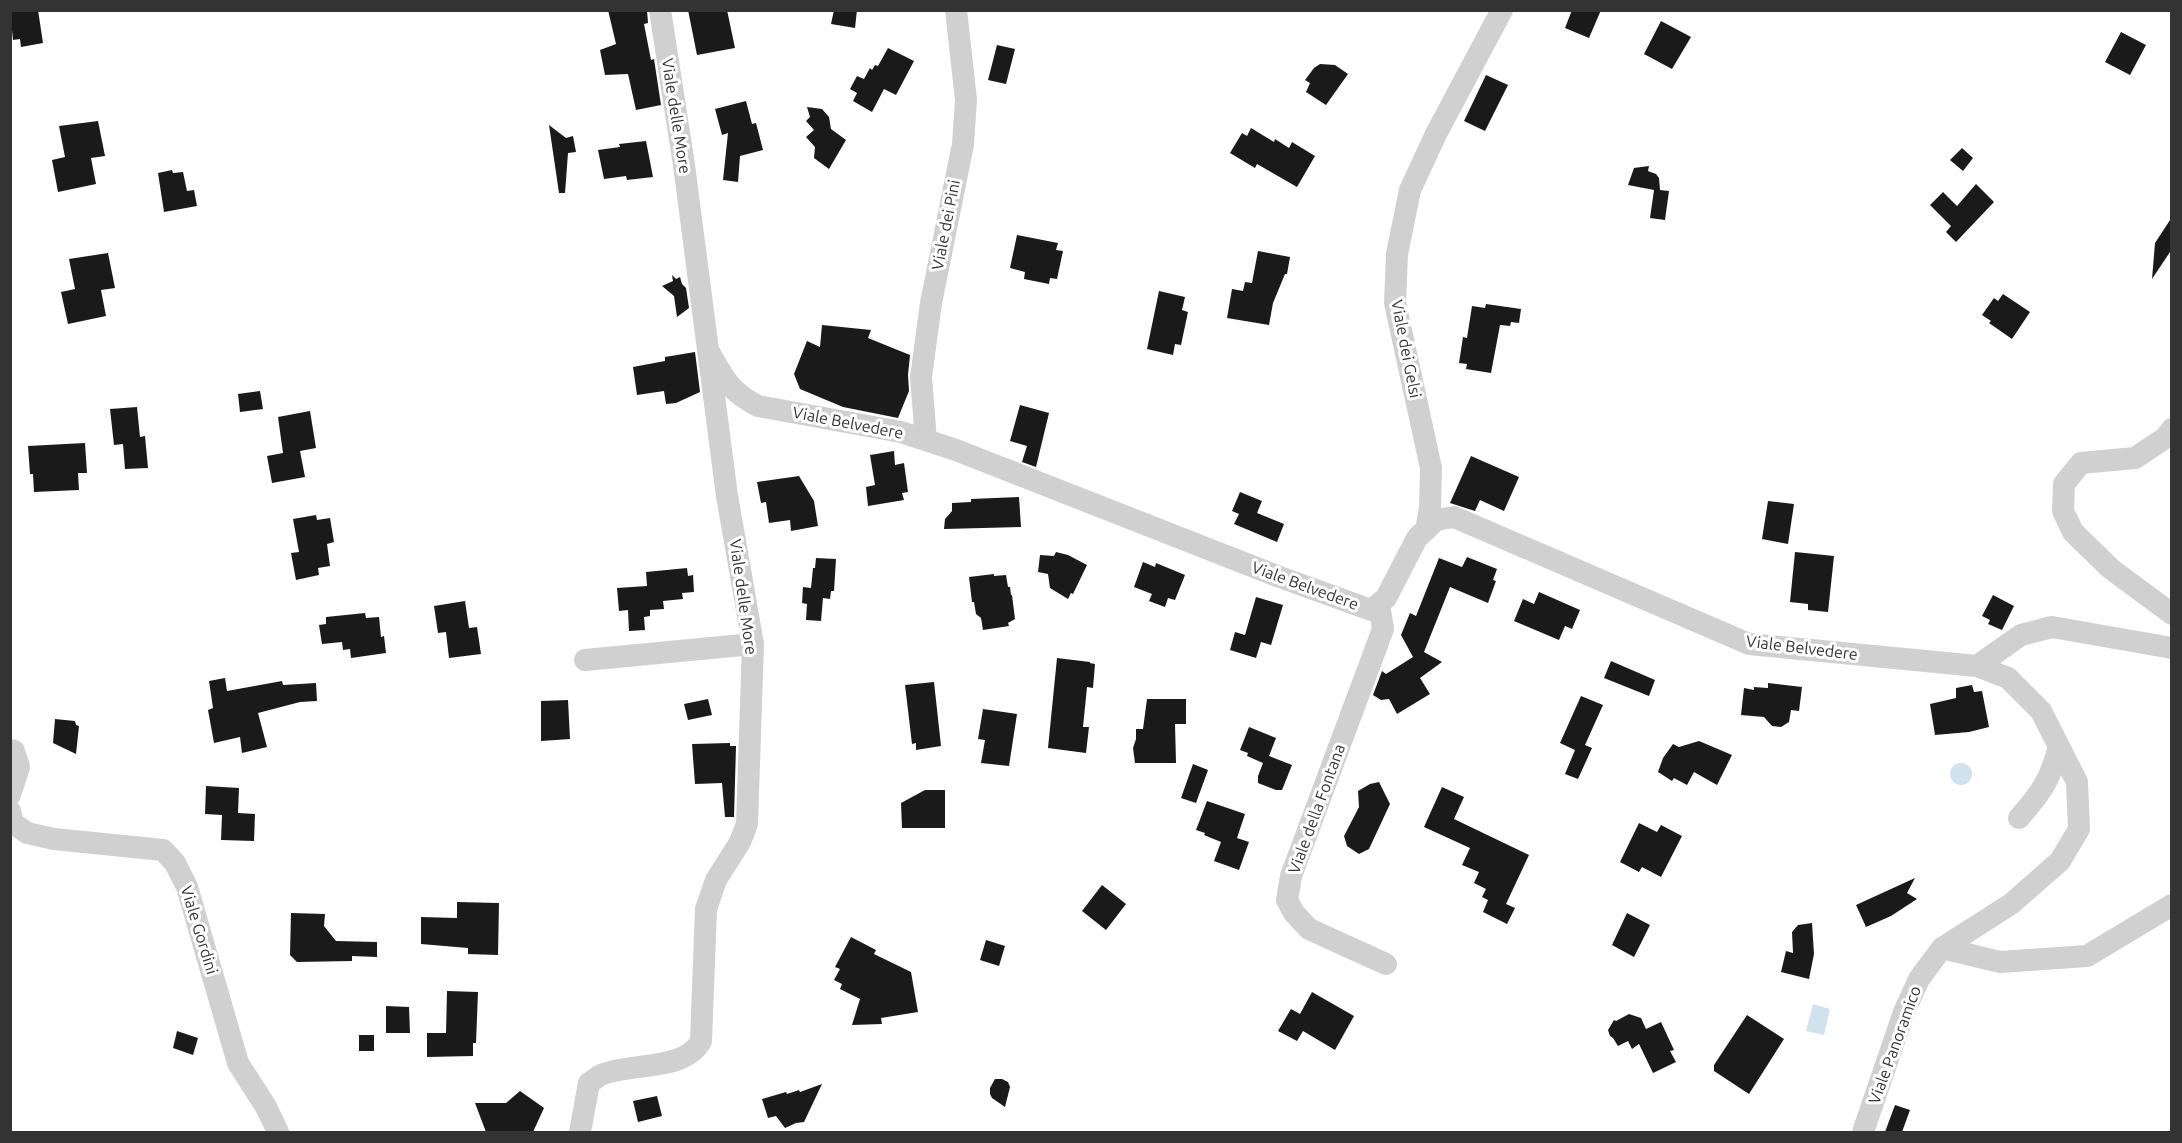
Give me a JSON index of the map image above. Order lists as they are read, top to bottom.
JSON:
{
  "streets": {
    "street": [
      "Viale delle More",
      "Viale dei Pini",
      "Viale dei Gelsi",
      "Viale Belvedere",
      "Viale della Fontana",
      "Viale Gordini",
      "Viale Panoramico"
    ]
  },
  "crossings": [
    ["Viale delle More", "Viale Belvedere"],
    ["Viale dei Pini", "Viale Belvedere"],
    ["Viale dei Gelsi", "Viale Belvedere"],
    ["Viale Belvedere", "Viale della Fontana"],
    ["Viale Belvedere", "Viale Panoramico"]
  ]
}
